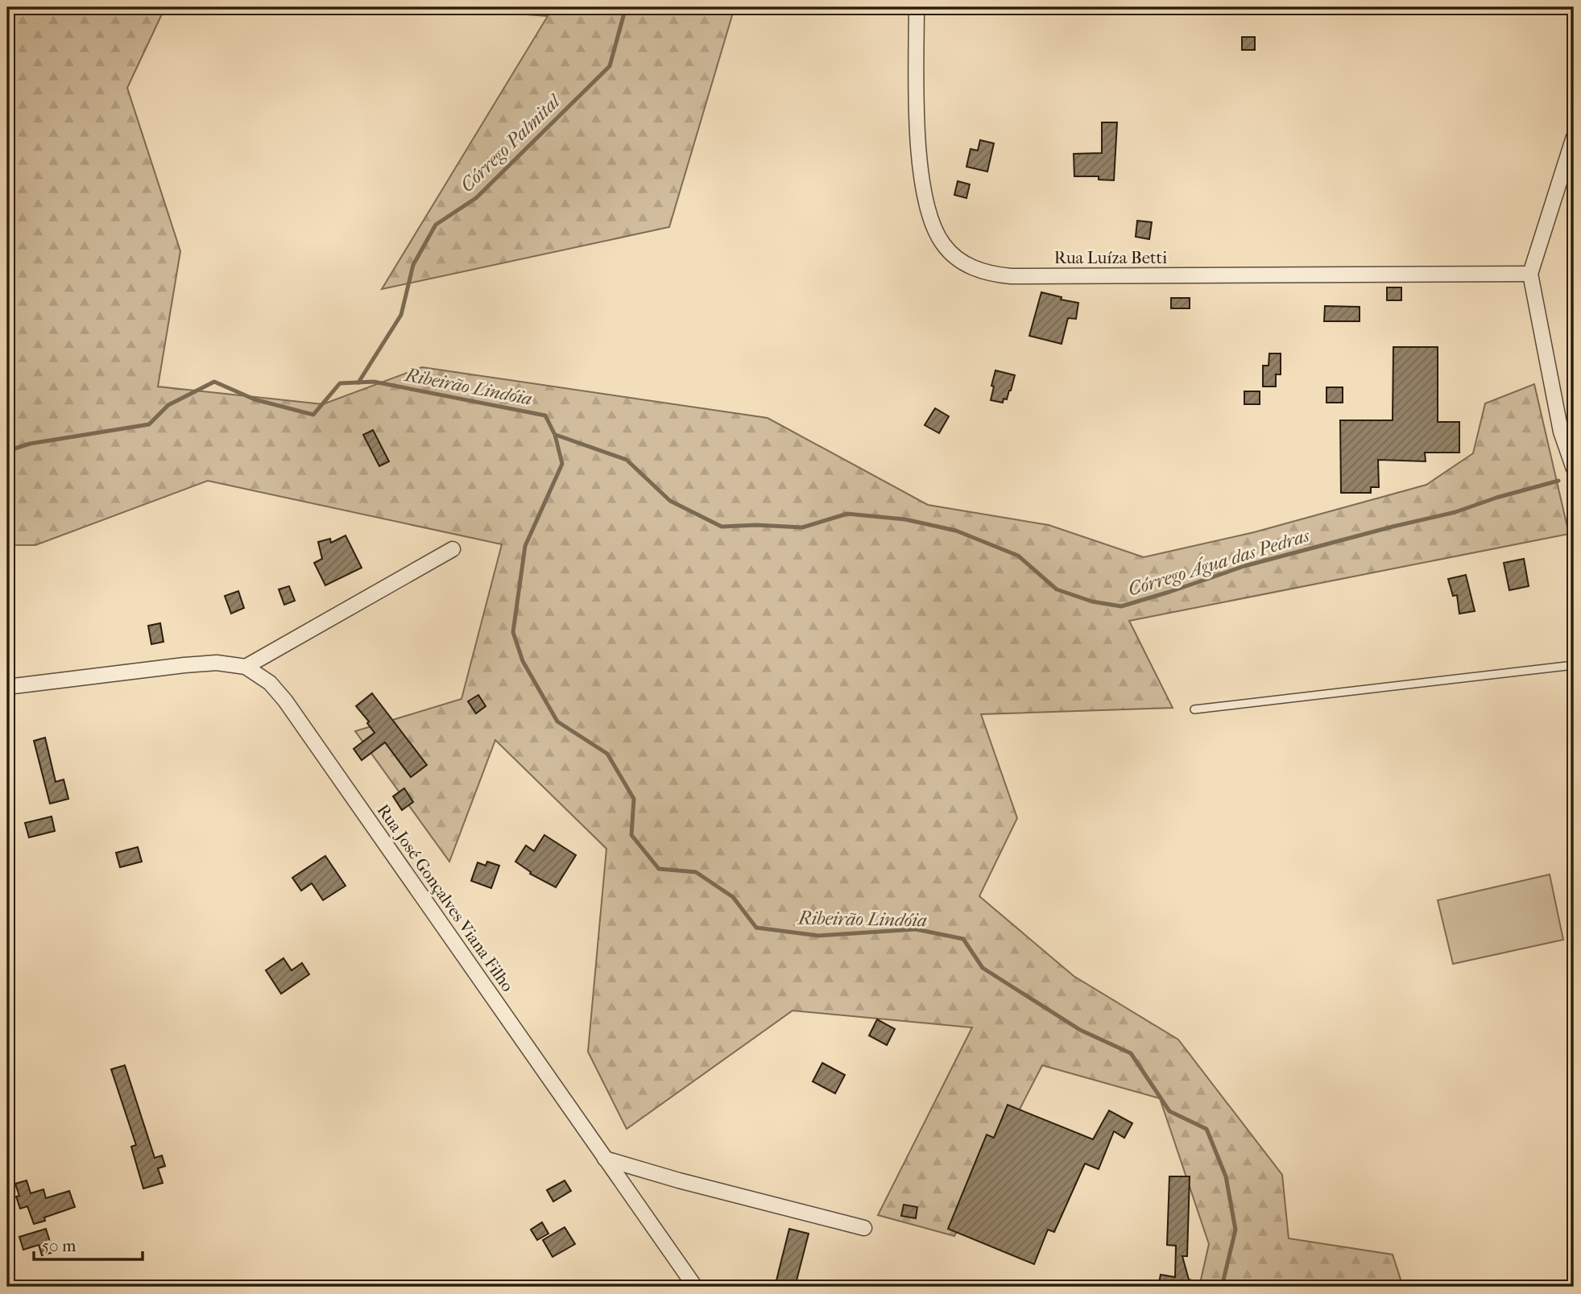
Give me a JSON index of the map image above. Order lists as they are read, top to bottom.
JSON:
{
  "streets": {
    "street": ["Rua Luíza Betti", "Rua José Gonçalves Viana Filho"]
  },
  "water": ["Córrego Palmital", "Ribeirão Lindóia", "Córrego Água das Pedras"],
  "scale_bar": "50 m"
}
